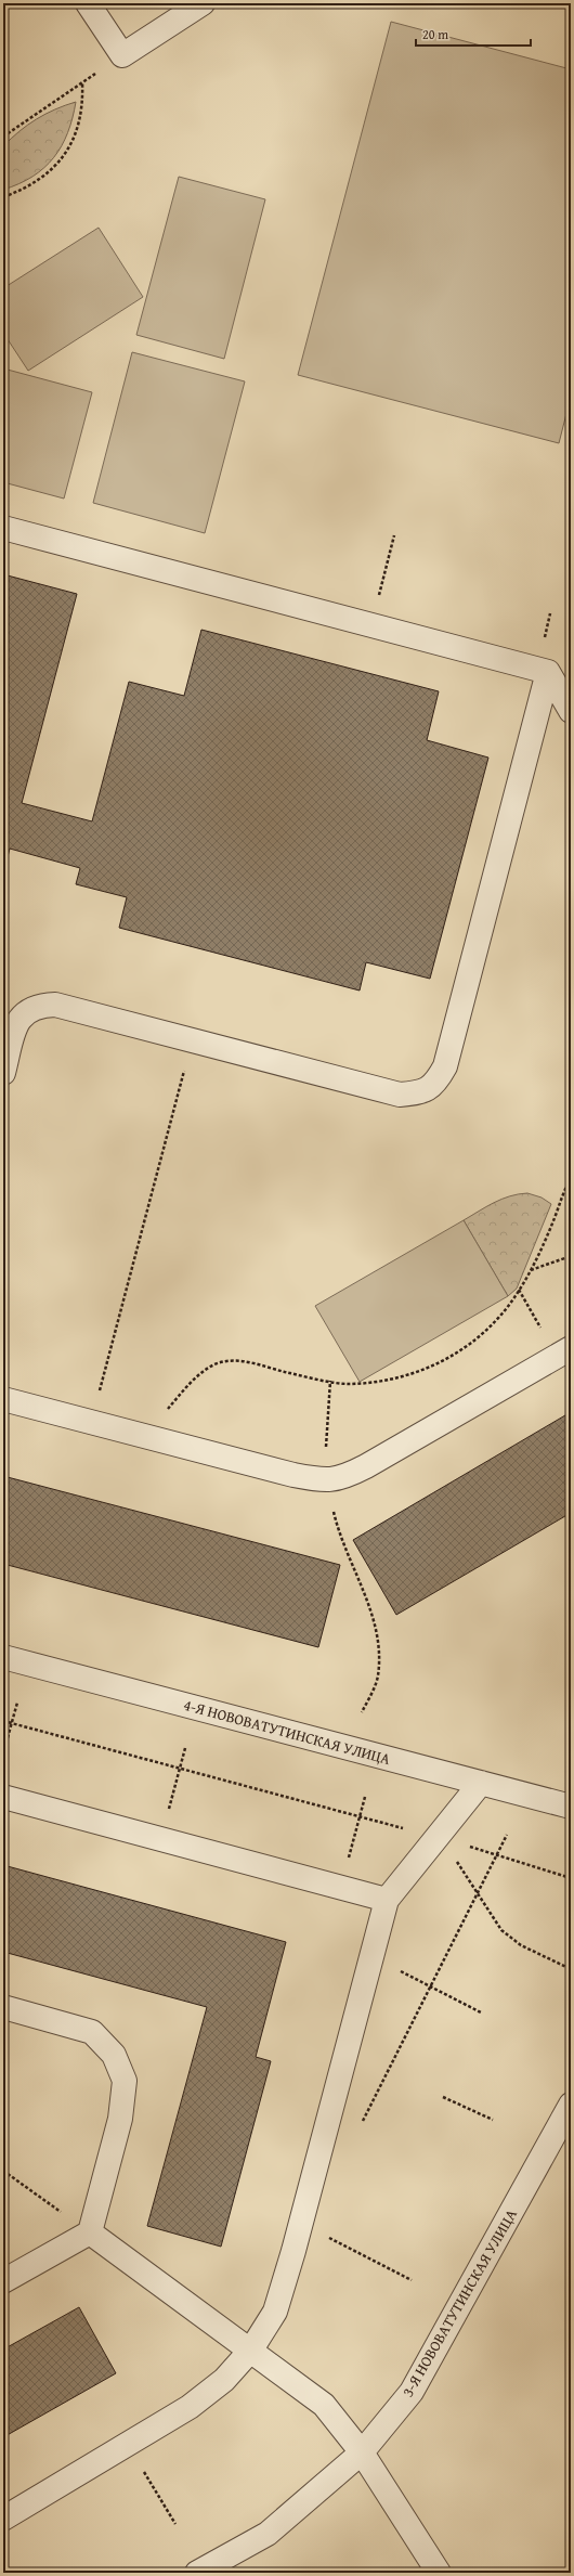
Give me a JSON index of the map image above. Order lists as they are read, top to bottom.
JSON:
{
  "streets": {
    "street": ["4-Я НОВОВАТУТИНСКАЯ УЛИЦА", "3-Я НОВОВАТУТИНСКАЯ УЛИЦА"]
  },
  "scale_bar": "20 m"
}
